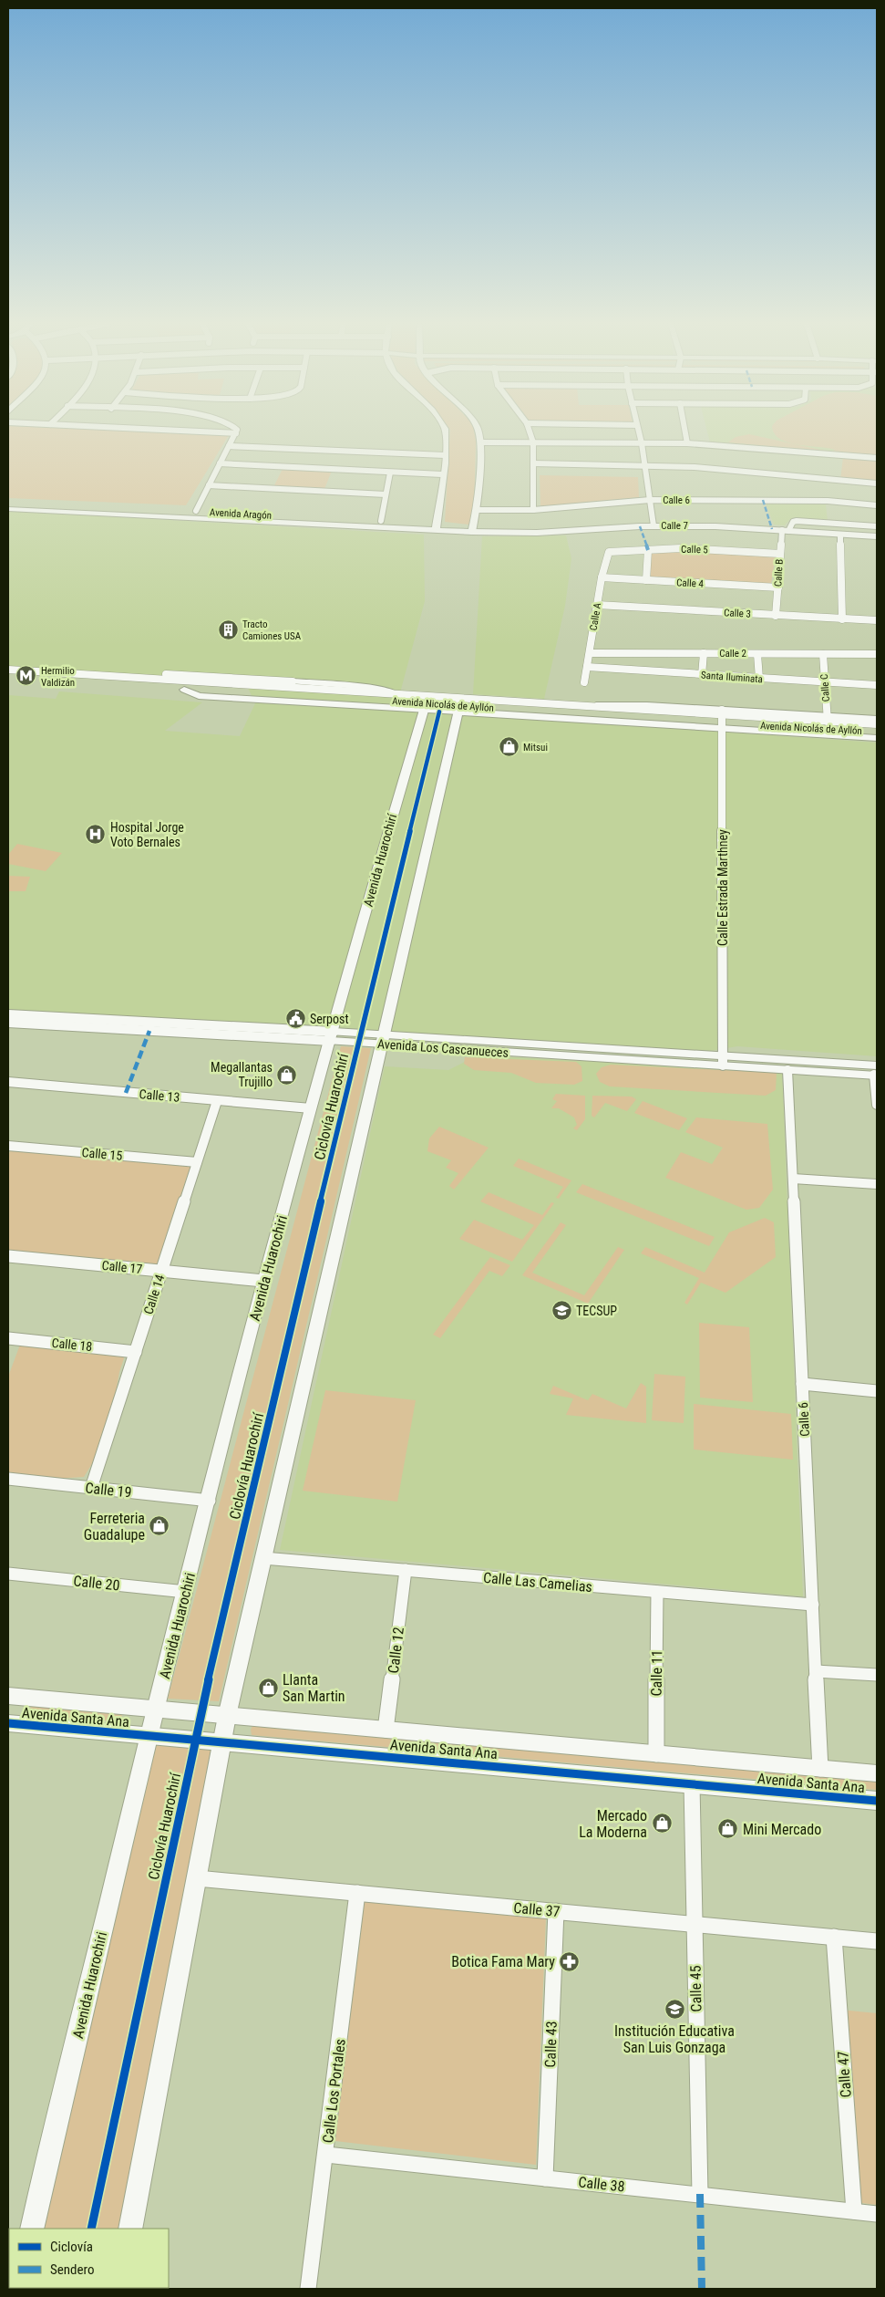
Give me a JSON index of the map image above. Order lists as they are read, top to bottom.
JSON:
{
  "streets": {
    "main road": ["Avenida Nicolás de Ayllón", "Avenida Huarochirí", "Avenida Huarochiri"],
    "street": [
      "Calle 6",
      "Avenida Aragón",
      "Calle 7",
      "Calle 5",
      "Calle B",
      "Calle 4",
      "Calle 3",
      "Calle A",
      "Calle 2",
      "Santa Iluminata",
      "Calle C",
      "Calle Estrada Marthney",
      "Avenida Los Cascanueces",
      "Calle 13",
      "Calle 15",
      "Calle 17",
      "Calle 14",
      "Calle 18",
      "Calle 19",
      "Calle Las Camelias",
      "Calle 20",
      "Calle 12",
      "Calle 11",
      "Avenida Santa Ana",
      "Calle 37",
      "Calle 45",
      "Calle 43",
      "Calle 47",
      "Calle Los Portales",
      "Calle 38"
    ],
    "cycle path": ["Ciclovía Huarochirí"]
  },
  "crossings": [
    ["Calle 6", "Avenida Los Cascanueces"],
    ["Calle 6", "Calle Las Camelias"],
    ["Calle 6", "Avenida Santa Ana"],
    ["Avenida Aragón", "Calle 7"],
    ["Calle 7", "Calle B"],
    ["Calle 5", "Calle B"],
    ["Calle 5", "Calle A"],
    ["Calle B", "Calle 4"],
    ["Calle B", "Calle 3"],
    ["Calle 4", "Calle A"],
    ["Calle 3", "Calle A"],
    ["Calle A", "Calle 2"],
    ["Calle A", "Santa Iluminata"],
    ["Calle 2", "Calle C"],
    ["Santa Iluminata", "Calle C"],
    ["Calle C", "Avenida Nicolás de Ayllón"],
    ["Avenida Nicolás de Ayllón", "Avenida Huarochirí"],
    ["Avenida Nicolás de Ayllón", "Calle Estrada Marthney"],
    ["Avenida Huarochirí", "Avenida Los Cascanueces"],
    ["Avenida Huarochirí", "Avenida Huarochiri"],
    ["Calle Estrada Marthney", "Avenida Los Cascanueces"],
    ["Avenida Los Cascanueces", "Avenida Huarochiri"],
    ["Calle 13", "Avenida Huarochiri"],
    ["Calle 13", "Calle 14"],
    ["Calle 15", "Calle 14"],
    ["Calle 17", "Avenida Huarochiri"],
    ["Calle 17", "Calle 14"],
    ["Avenida Huarochiri", "Calle 19"],
    ["Avenida Huarochiri", "Calle 20"],
    ["Avenida Huarochiri", "Avenida Santa Ana"],
    ["Calle 14", "Calle 18"],
    ["Calle 14", "Calle 19"],
    ["Calle Las Camelias", "Calle 12"],
    ["Calle Las Camelias", "Calle 11"],
    ["Calle 12", "Avenida Santa Ana"],
    ["Calle 11", "Avenida Santa Ana"],
    ["Avenida Santa Ana", "Calle 45"],
    ["Calle 37", "Calle 45"],
    ["Calle 37", "Calle 43"],
    ["Calle 37", "Calle 47"],
    ["Calle 37", "Calle Los Portales"],
    ["Calle 45", "Calle 38"],
    ["Calle 43", "Calle 38"],
    ["Calle 47", "Calle 38"],
    ["Calle Los Portales", "Calle 38"]
  ],
  "places": {
    "building": ["Tracto Camiones USA"],
    "metro station": ["Hermilio Valdizán"],
    "shop": [
      "Mitsui",
      "Megallantas Trujillo",
      "Ferreteria Guadalupe",
      "Llanta San Martin",
      "Mercado La Moderna",
      "Mini Mercado"
    ],
    "hospital": ["Hospital Jorge Voto Bernales"],
    "public building": ["Serpost"],
    "school or university": ["TECSUP", "Institución Educativa San Luis Gonzaga"],
    "pharmacy": ["Botica Fama Mary"]
  },
  "legend": ["Ciclovía", "Sendero"]
}
